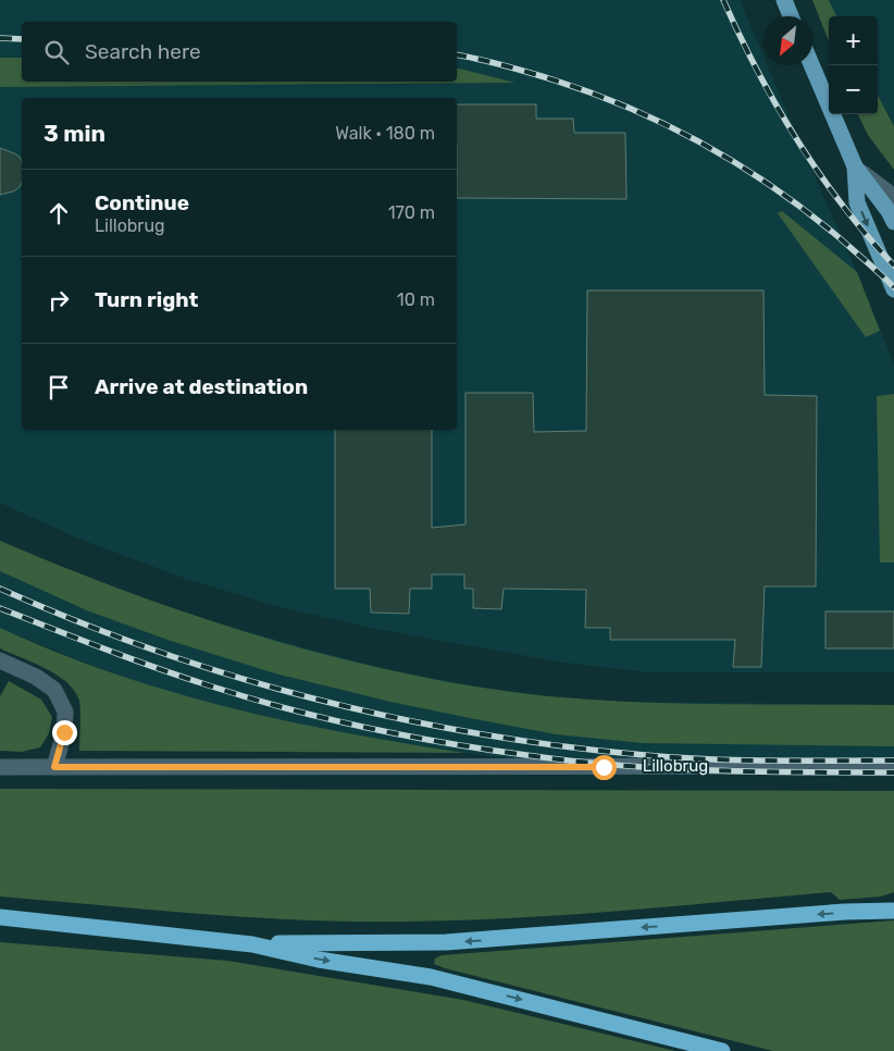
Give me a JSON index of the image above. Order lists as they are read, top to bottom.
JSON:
{
  "streets": {
    "street": ["Lillobrug"]
  },
  "north": "bottom left",
  "page": {
    "map_buttons": ["+", "−"],
    "search": "Search here",
    "heading": ["3 min", "Walk · 180 m"],
    "list": [
      ["Continue", "Lillobrug", "170 m"],
      ["Turn right", "10 m"],
      "Arrive at destination"
    ]
  }
}
